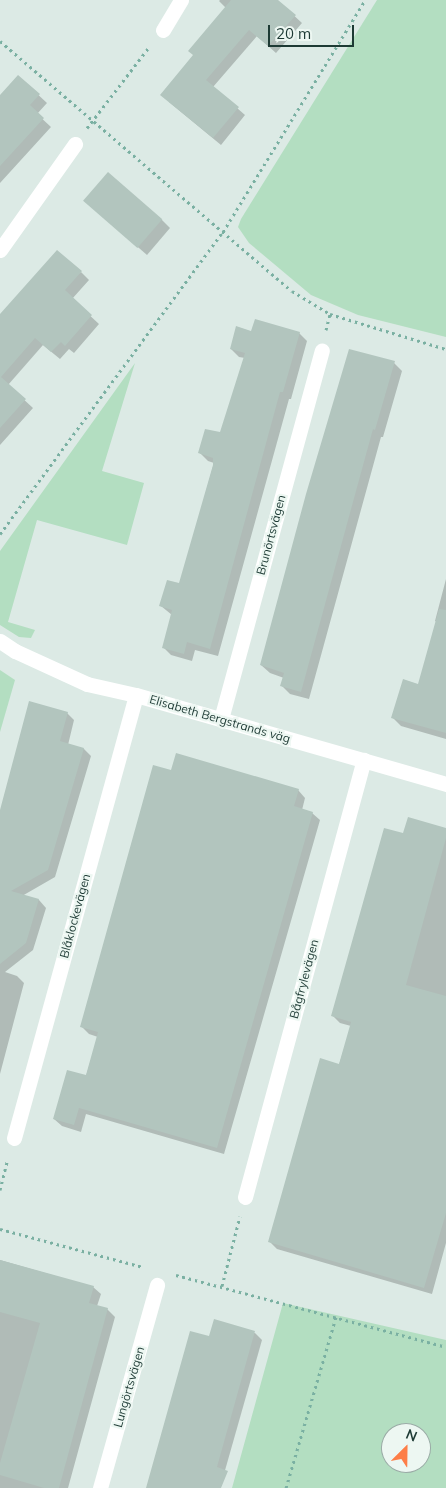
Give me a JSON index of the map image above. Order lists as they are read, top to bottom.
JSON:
{
  "streets": {
    "street": [
      "Brunörtsvägen",
      "Elisabeth Bergstrands väg",
      "Blåklockevägen",
      "Bågfrylevägen",
      "Lungörtsvägen"
    ]
  },
  "crossings": [
    ["Brunörtsvägen", "Elisabeth Bergstrands väg"],
    ["Elisabeth Bergstrands väg", "Blåklockevägen"],
    ["Elisabeth Bergstrands väg", "Bågfrylevägen"]
  ],
  "scale_bar": "20 m",
  "north": "top right"
}
